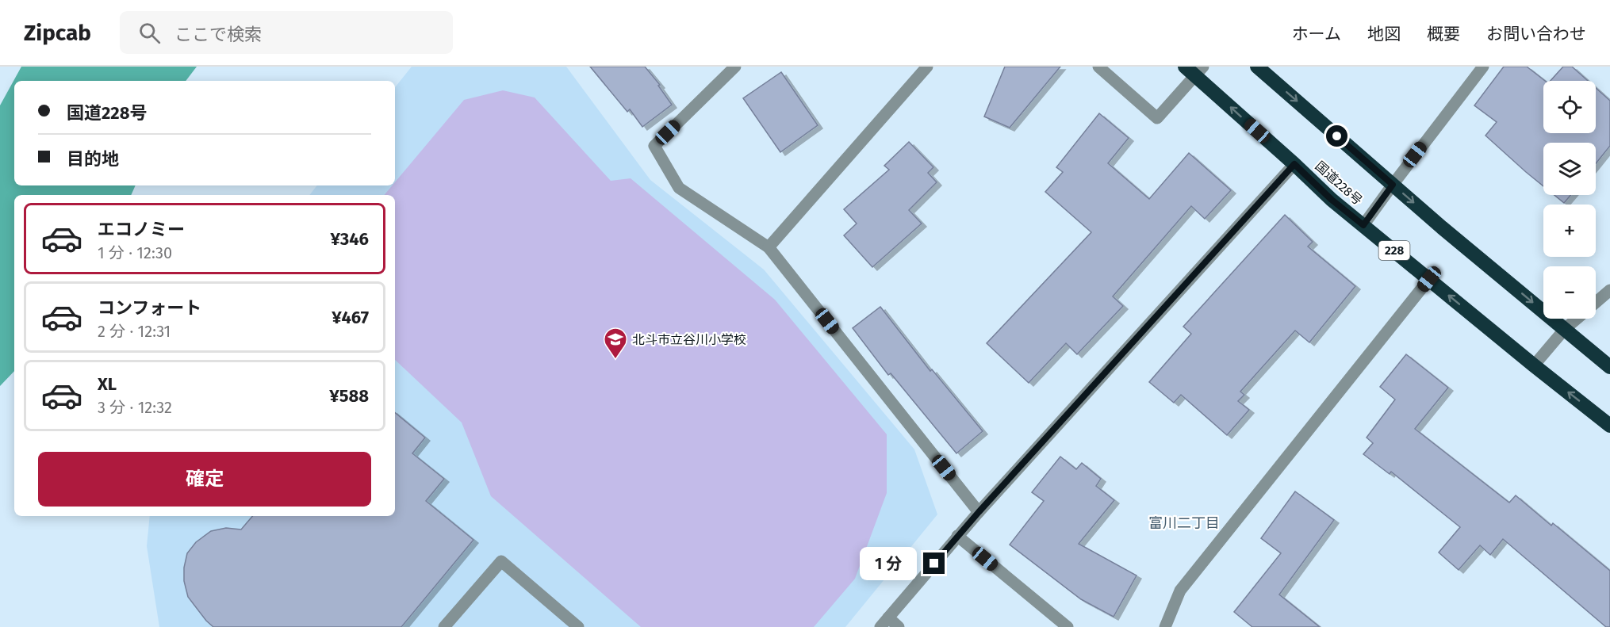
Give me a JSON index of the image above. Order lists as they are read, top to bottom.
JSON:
{
  "streets": {
    "highway": ["国道228号", "228"]
  },
  "districts": ["富川二丁目"],
  "places": {
    "school or university": ["北斗市立谷川小学校"]
  },
  "page": {
    "header": "Zipcab",
    "search": "ここで検索",
    "nav": [
      "ホーム",
      "地図",
      "概要",
      "お問い合わせ"
    ],
    "map_buttons": ["+", "−"],
    "banner": ["国道228号", "目的地"],
    "list": [
      {
        "name": "エコノミー",
        "note": "1 分 · 12:30",
        "value": "¥346"
      },
      {
        "name": "コンフォート",
        "note": "2 分 · 12:31",
        "value": "¥467"
      },
      {
        "name": "XL",
        "note": "3 分 · 12:32",
        "value": "¥588"
      }
    ],
    "buttons": "確定",
    "bubble": "1 分"
  }
}
